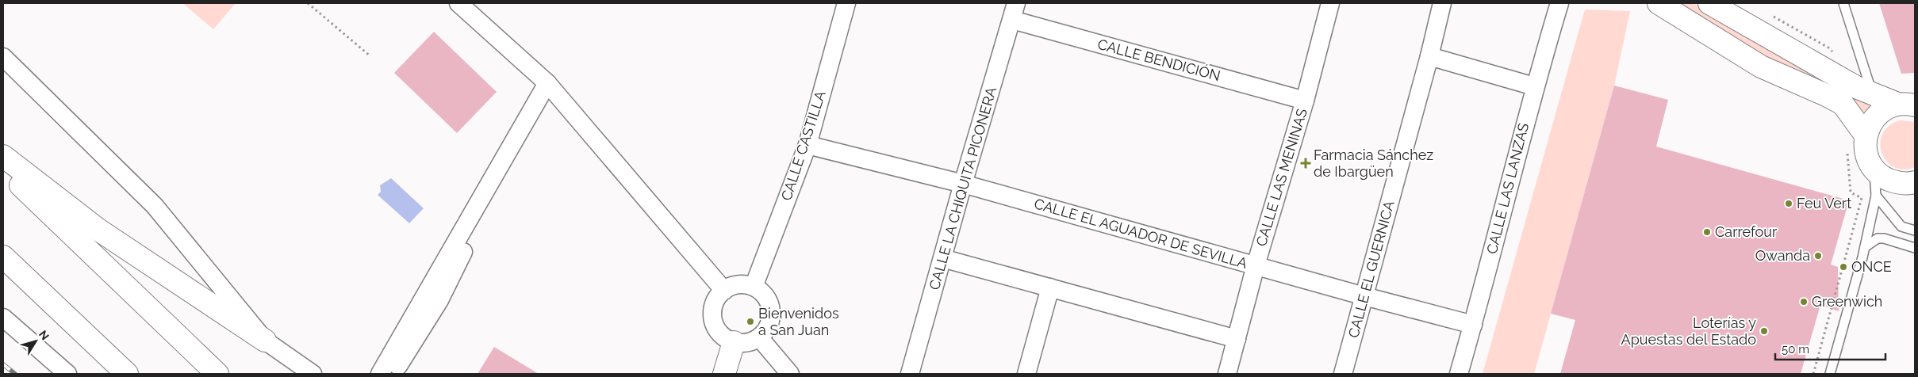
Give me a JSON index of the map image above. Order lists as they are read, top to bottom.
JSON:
{
  "streets": {
    "street": [
      "CALLE BENDICIÓN",
      "CALLE CASTILLA",
      "CALLE LAS MENINAS",
      "CALLE LA CHIQUITA PICONERA",
      "CALLE LAS LANZAS",
      "CALLE EL AGUADOR DE SEVILLA",
      "CALLE EL GUERNICA"
    ]
  },
  "crossings": [
    ["CALLE BENDICIÓN", "CALLE LAS MENINAS"],
    ["CALLE BENDICIÓN", "CALLE LA CHIQUITA PICONERA"],
    ["CALLE CASTILLA", "CALLE EL AGUADOR DE SEVILLA"],
    ["CALLE LAS MENINAS", "CALLE EL AGUADOR DE SEVILLA"],
    ["CALLE LA CHIQUITA PICONERA", "CALLE EL AGUADOR DE SEVILLA"],
    ["CALLE LAS LANZAS", "CALLE EL AGUADOR DE SEVILLA"],
    ["CALLE EL AGUADOR DE SEVILLA", "CALLE EL GUERNICA"]
  ],
  "places": {
    "health": ["Farmacia Sánchez de Ibargüen"],
    "other": [
      "Feu Vert",
      "Carrefour",
      "Owanda",
      "ONCE",
      "Greenwich",
      "Bienvenidos a San Juan",
      "Loterías y Apuestas del Estado"
    ]
  },
  "scale_bar": "50 m",
  "north": "top right"
}
